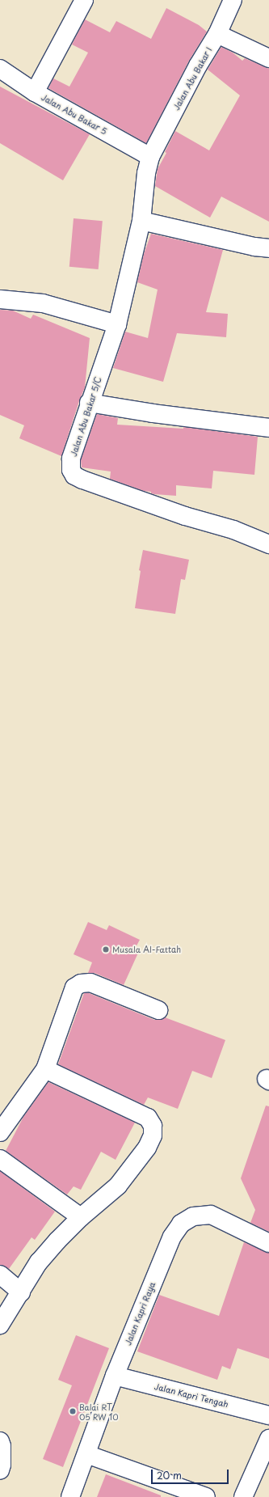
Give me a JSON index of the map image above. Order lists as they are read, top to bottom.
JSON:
{
  "streets": {
    "street": [
      "Jalan Abu Bakar I",
      "Jalan Abu Bakar 5",
      "Jalan Abu Bakar 5/C",
      "Jalan Kapri Raya",
      "Jalan Kapri Tengah"
    ]
  },
  "crossings": [
    ["Jalan Abu Bakar I", "Jalan Abu Bakar 5"],
    ["Jalan Abu Bakar I", "Jalan Abu Bakar 5/C"],
    ["Jalan Abu Bakar 5", "Jalan Abu Bakar 5/C"],
    ["Jalan Kapri Raya", "Jalan Kapri Tengah"]
  ],
  "places": ["Musala Al-Fattah", "Balai RT 05 RW 10"],
  "scale_bar": "20 m"
}
